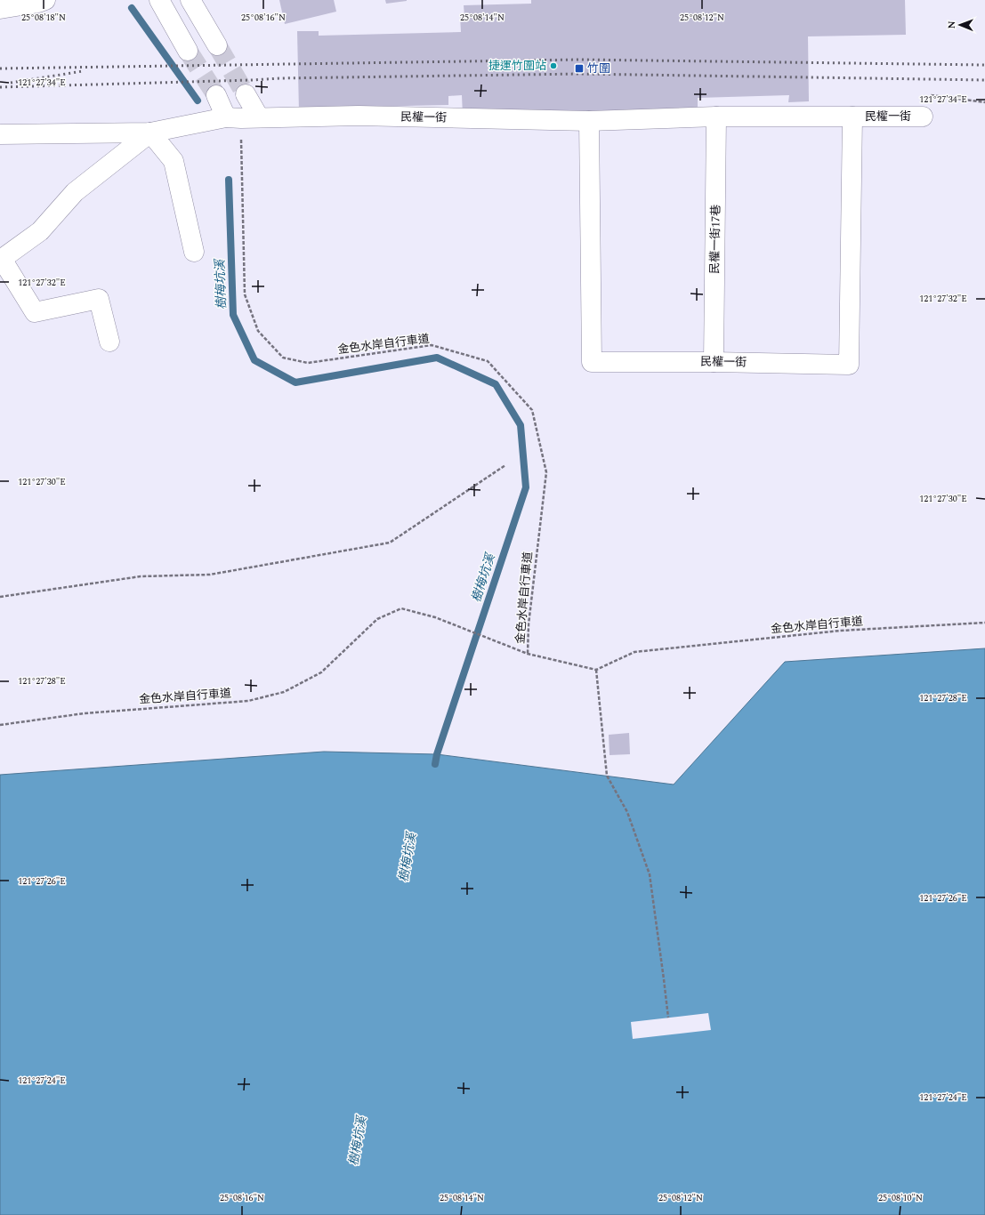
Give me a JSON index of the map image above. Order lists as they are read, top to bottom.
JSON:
{
  "streets": {
    "street": ["民權一街", "民權一街17巷"],
    "path": ["金色水岸自行車道"]
  },
  "crossings": [
    ["民權一街", "民權一街17巷"],
    ["民權一街", "金色水岸自行車道"]
  ],
  "water": ["樹梅坑溪"],
  "places": {
    "other": ["捷運竹圍站"],
    "transit": ["竹圍"]
  },
  "north": "left",
  "coordinates": [
    "25°08'18\"N",
    "25°08'16\"N",
    "25°08'14\"N",
    "25°08'12\"N",
    "121°27'34\"E",
    "121°27'32\"E",
    "121°27'30\"E",
    "121°27'28\"E",
    "121°27'26\"E",
    "121°27'24\"E",
    "25°08'10\"N"
  ]
}
